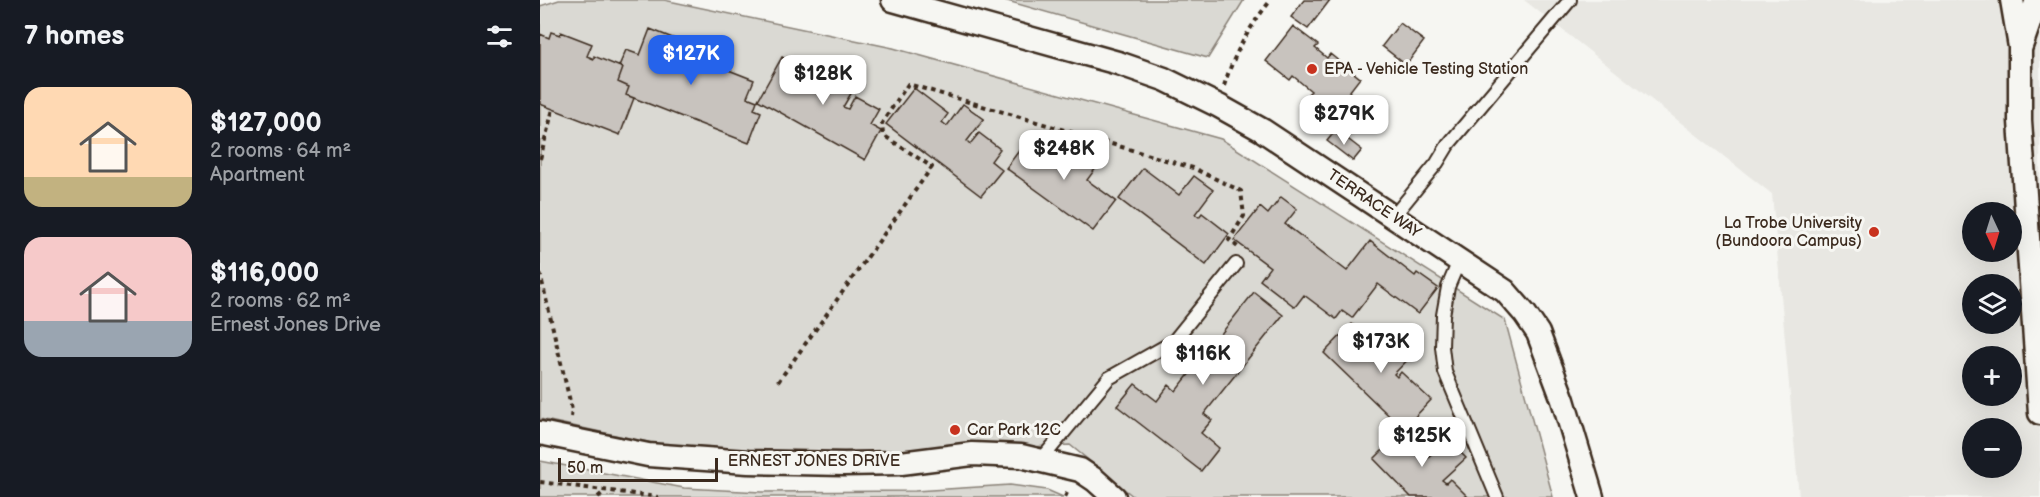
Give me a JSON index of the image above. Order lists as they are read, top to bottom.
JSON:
{
  "streets": {
    "street": ["TERRACE WAY", "ERNEST JONES DRIVE"]
  },
  "places": ["EPA - Vehicle Testing Station", "La Trobe University (Bundoora Campus)", "Car Park 12C"],
  "scale_bar": "50 m",
  "north": "bottom",
  "page": {
    "heading": "7 homes",
    "price": [
      "$127K",
      "$128K",
      "$279K",
      "$248K",
      "$173K",
      "$116K",
      "$125K"
    ],
    "list": [
      {
        "name": "$127,000",
        "note": "2 rooms · 64 m² · Apartment"
      },
      {
        "name": "$116,000",
        "note": "2 rooms · 62 m² · Ernest Jones Drive"
      }
    ],
    "map_buttons": ["+", "−"],
    "scale": "50 m"
  }
}
